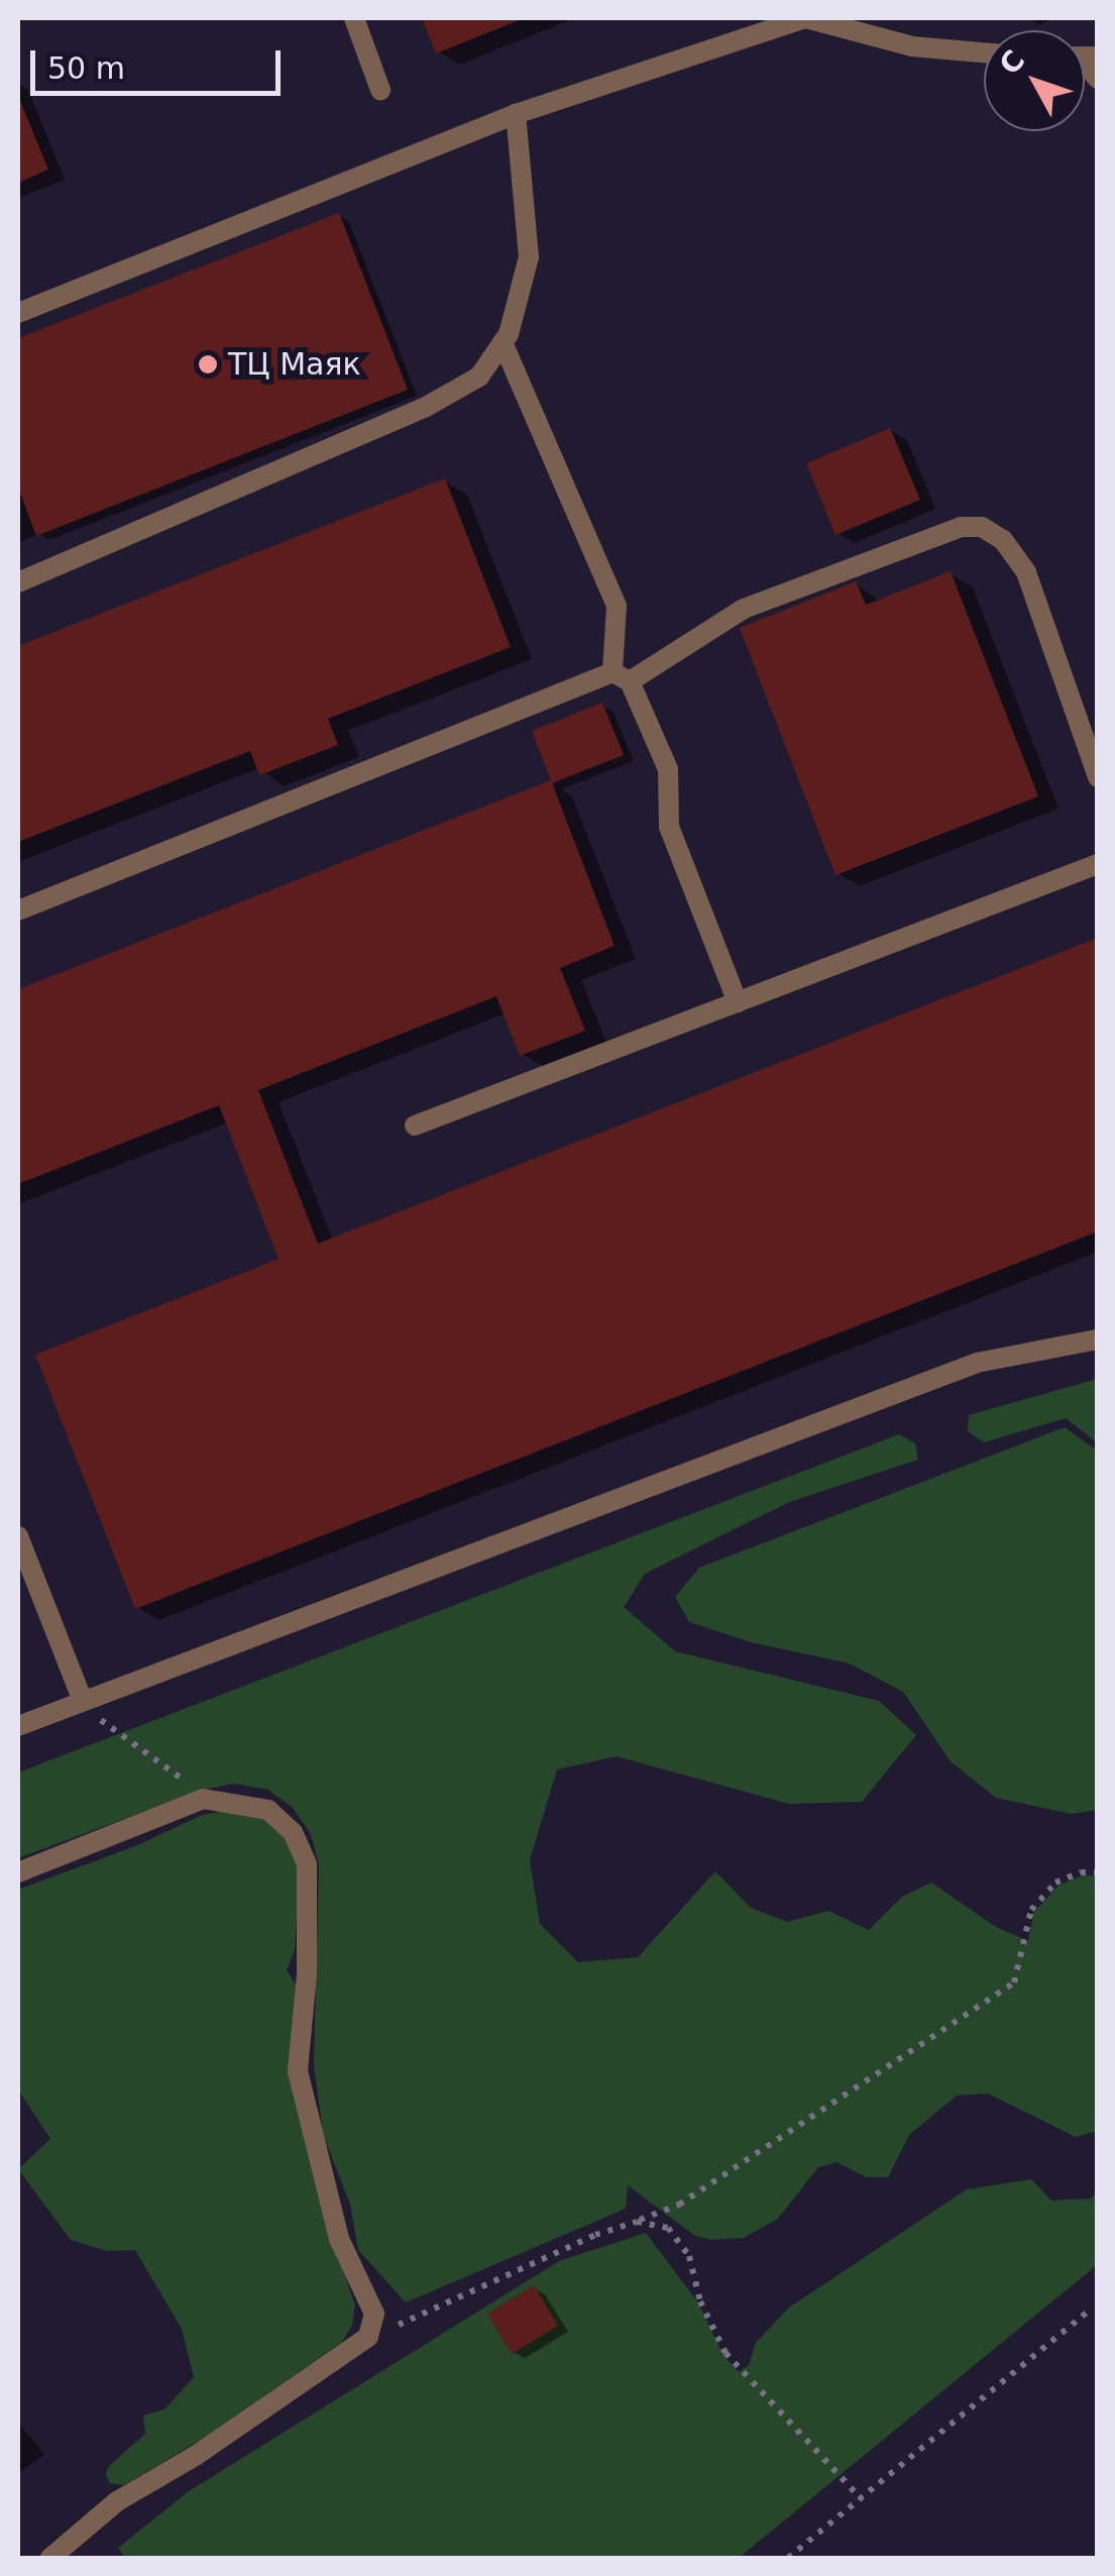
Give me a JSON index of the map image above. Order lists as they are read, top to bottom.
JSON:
{
  "places": ["ТЦ Маяк"],
  "scale_bar": "50 m",
  "north": "top left"
}
